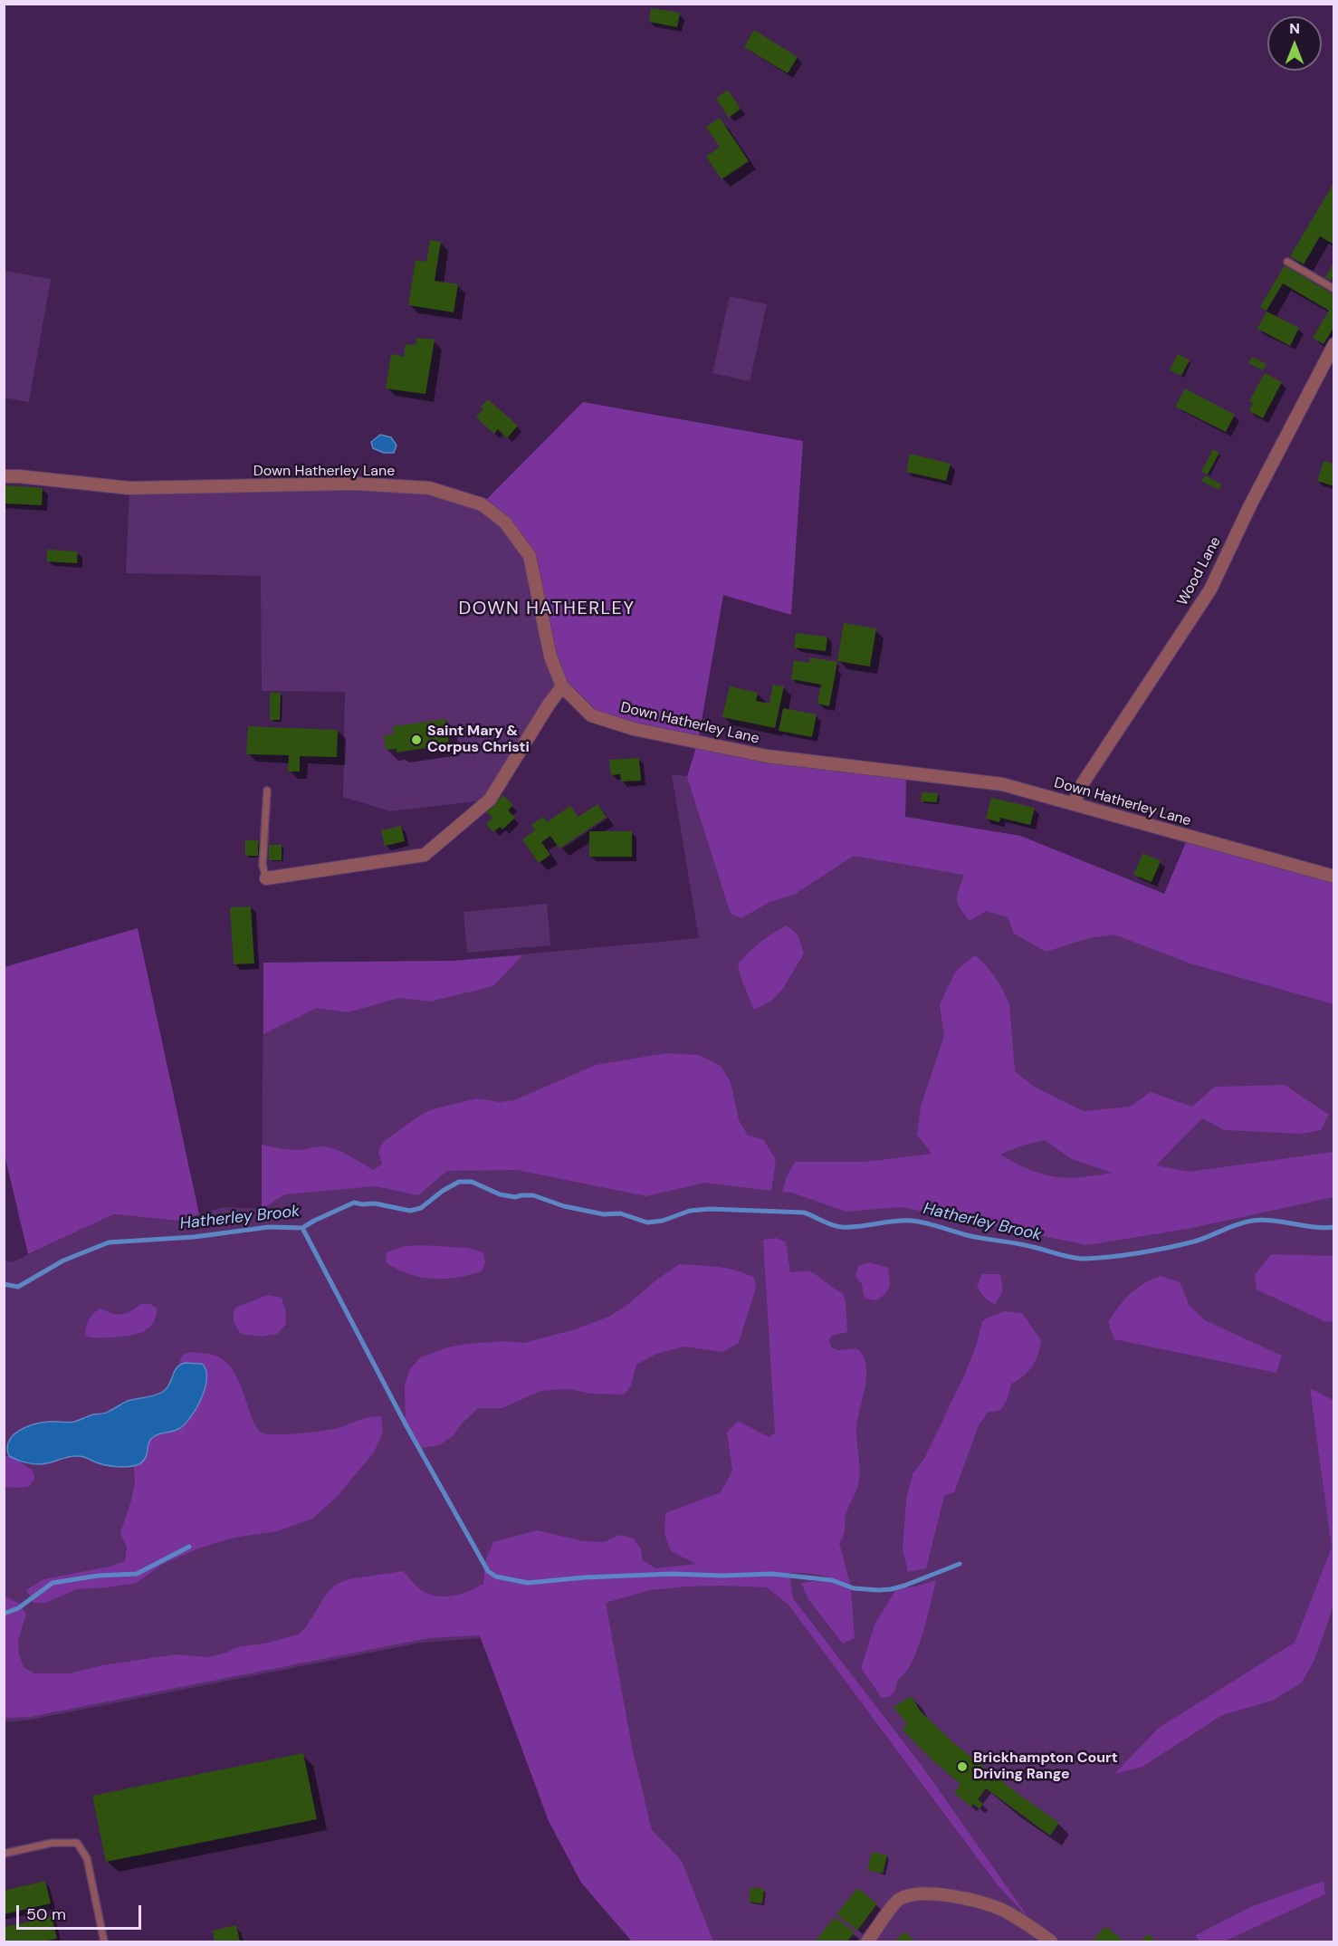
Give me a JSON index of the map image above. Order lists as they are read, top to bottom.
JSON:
{
  "streets": {
    "street": ["Down Hatherley Lane", "Wood Lane"]
  },
  "crossings": [
    ["Down Hatherley Lane", "Wood Lane"]
  ],
  "districts": ["DOWN HATHERLEY"],
  "water": ["Hatherley Brook"],
  "places": ["Saint Mary & Corpus Christi", "Brickhampton Court Driving Range"],
  "scale_bar": "50 m",
  "north": "top"
}
